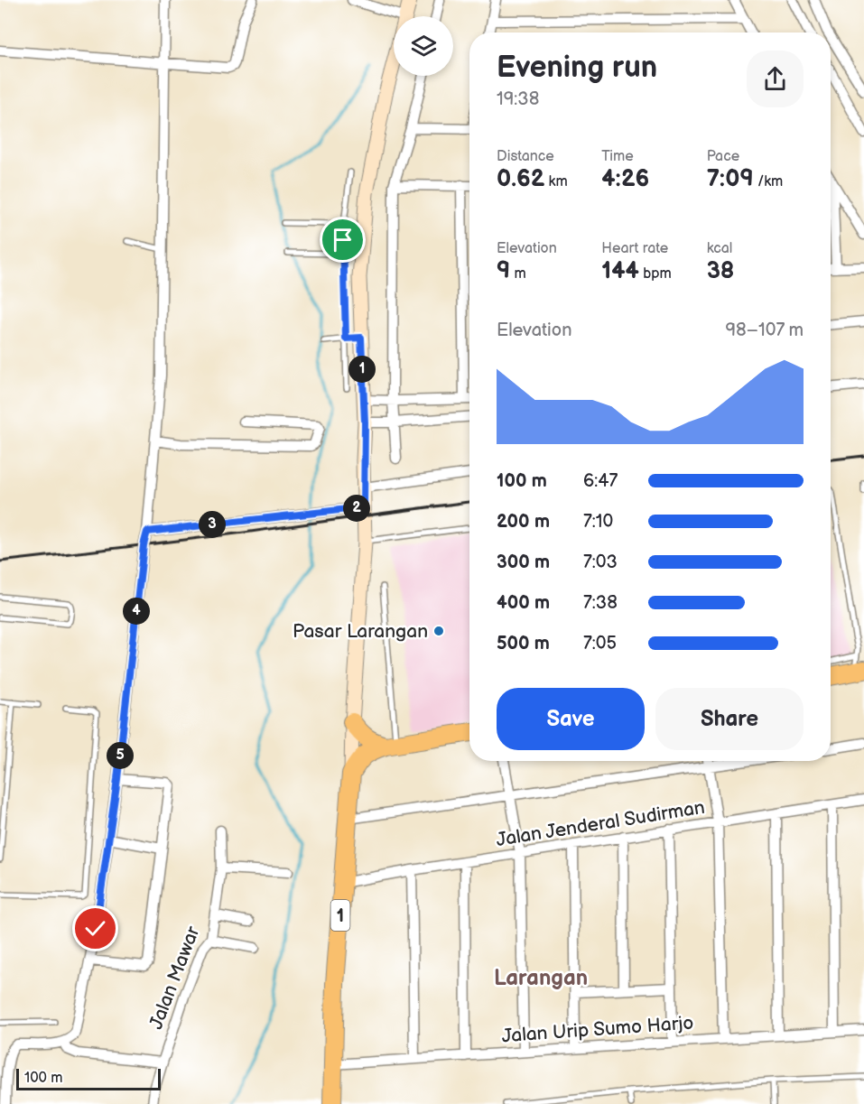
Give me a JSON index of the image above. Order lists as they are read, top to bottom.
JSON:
{
  "streets": {
    "highway": ["1"],
    "street": ["Jalan Jenderal Sudirman", "Jalan Mawar", "Jalan Urip Sumo Harjo"]
  },
  "crossings": [
    ["Jalan Jenderal Sudirman", "1"],
    ["1", "Jalan Urip Sumo Harjo"]
  ],
  "districts": ["Larangan"],
  "places": ["Pasar Larangan"],
  "scale_bar": "100 m",
  "page": {
    "heading": ["Evening run", "19:38"],
    "stats": [
      ["Distance", "0.62 km"],
      ["Time", "4:26"],
      ["Pace", "7:09 /km"],
      ["Elevation", "9 m"],
      ["Heart rate", "144 bpm"],
      ["kcal", "38"]
    ],
    "chart": ["Elevation", "98–107 m"],
    "pins": [
      "1",
      "2",
      "3",
      "4",
      "5"
    ],
    "list": [
      {
        "name": "100 m",
        "note": "6:47"
      },
      {
        "name": "200 m",
        "note": "7:10"
      },
      {
        "name": "300 m",
        "note": "7:03"
      },
      {
        "name": "400 m",
        "note": "7:38"
      },
      {
        "name": "500 m",
        "note": "7:05"
      }
    ],
    "buttons": ["Save", "Share"],
    "scale": "100 m"
  }
}
